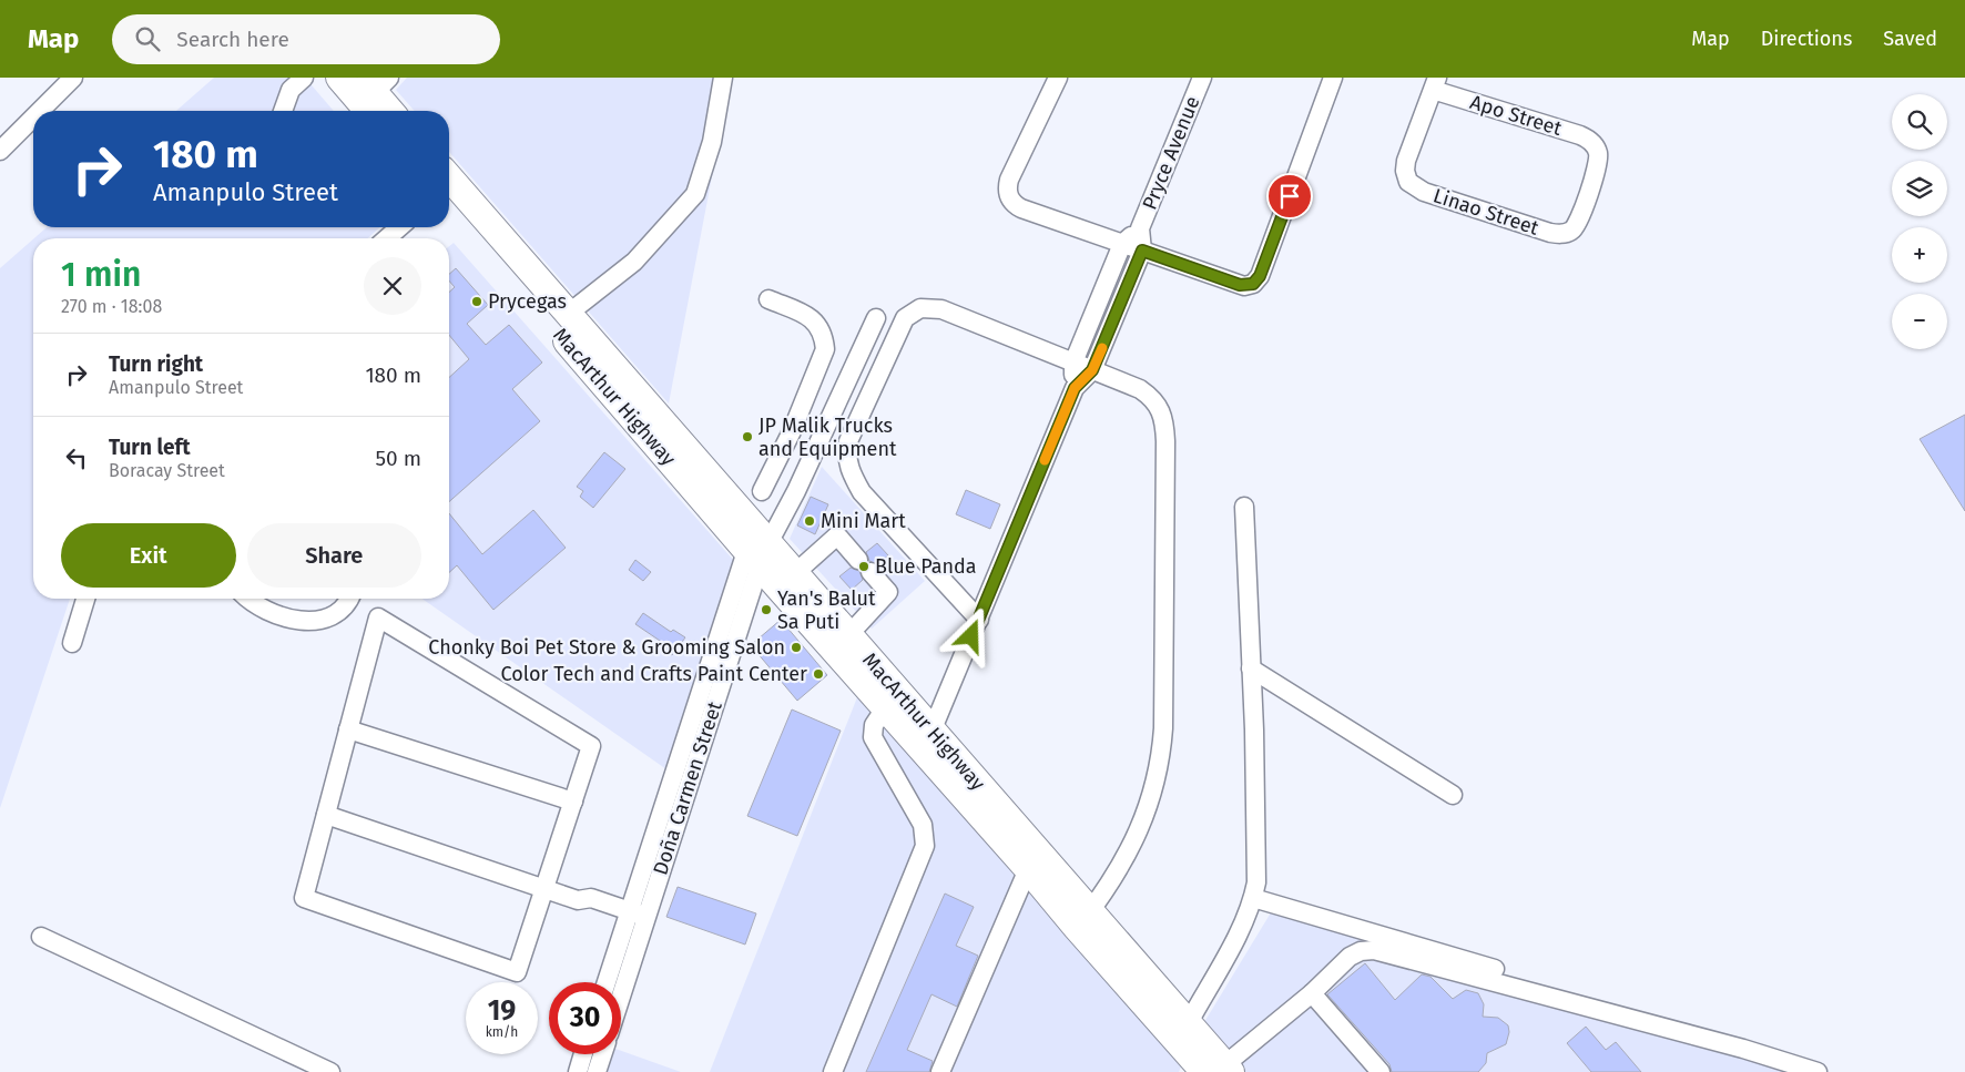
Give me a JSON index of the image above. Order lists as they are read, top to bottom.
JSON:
{
  "streets": {
    "highway": ["MacArthur Highway"],
    "street": [
      "Apo Street",
      "Pryce Avenue",
      "Linao Street",
      "Doña Carmen Street"
    ]
  },
  "crossings": [
    ["Apo Street", "Linao Street"],
    ["Pryce Avenue", "MacArthur Highway"],
    ["MacArthur Highway", "Doña Carmen Street"]
  ],
  "places": [
    "Prycegas",
    "JP Malik Trucks and Equipment",
    "Mini Mart",
    "Blue Panda",
    "Yan's Balut Sa Puti",
    "Chonky Boi Pet Store & Grooming Salon",
    "Color Tech and Crafts Paint Center"
  ],
  "page": {
    "header": "Map",
    "search": "Search here",
    "nav": ["Map", "Directions", "Saved"],
    "map_buttons": ["+", "−"],
    "turn": ["180 m", "Amanpulo Street"],
    "heading": ["1 min", "270 m · 18:08"],
    "list": [
      {
        "name": "Turn right",
        "note": "Amanpulo Street",
        "value": "180 m"
      },
      {
        "name": "Turn left",
        "note": "Boracay Street",
        "value": "50 m"
      }
    ],
    "buttons": ["Exit", "Share"],
    "speed": "19 km/h",
    "limit": "30"
  }
}
